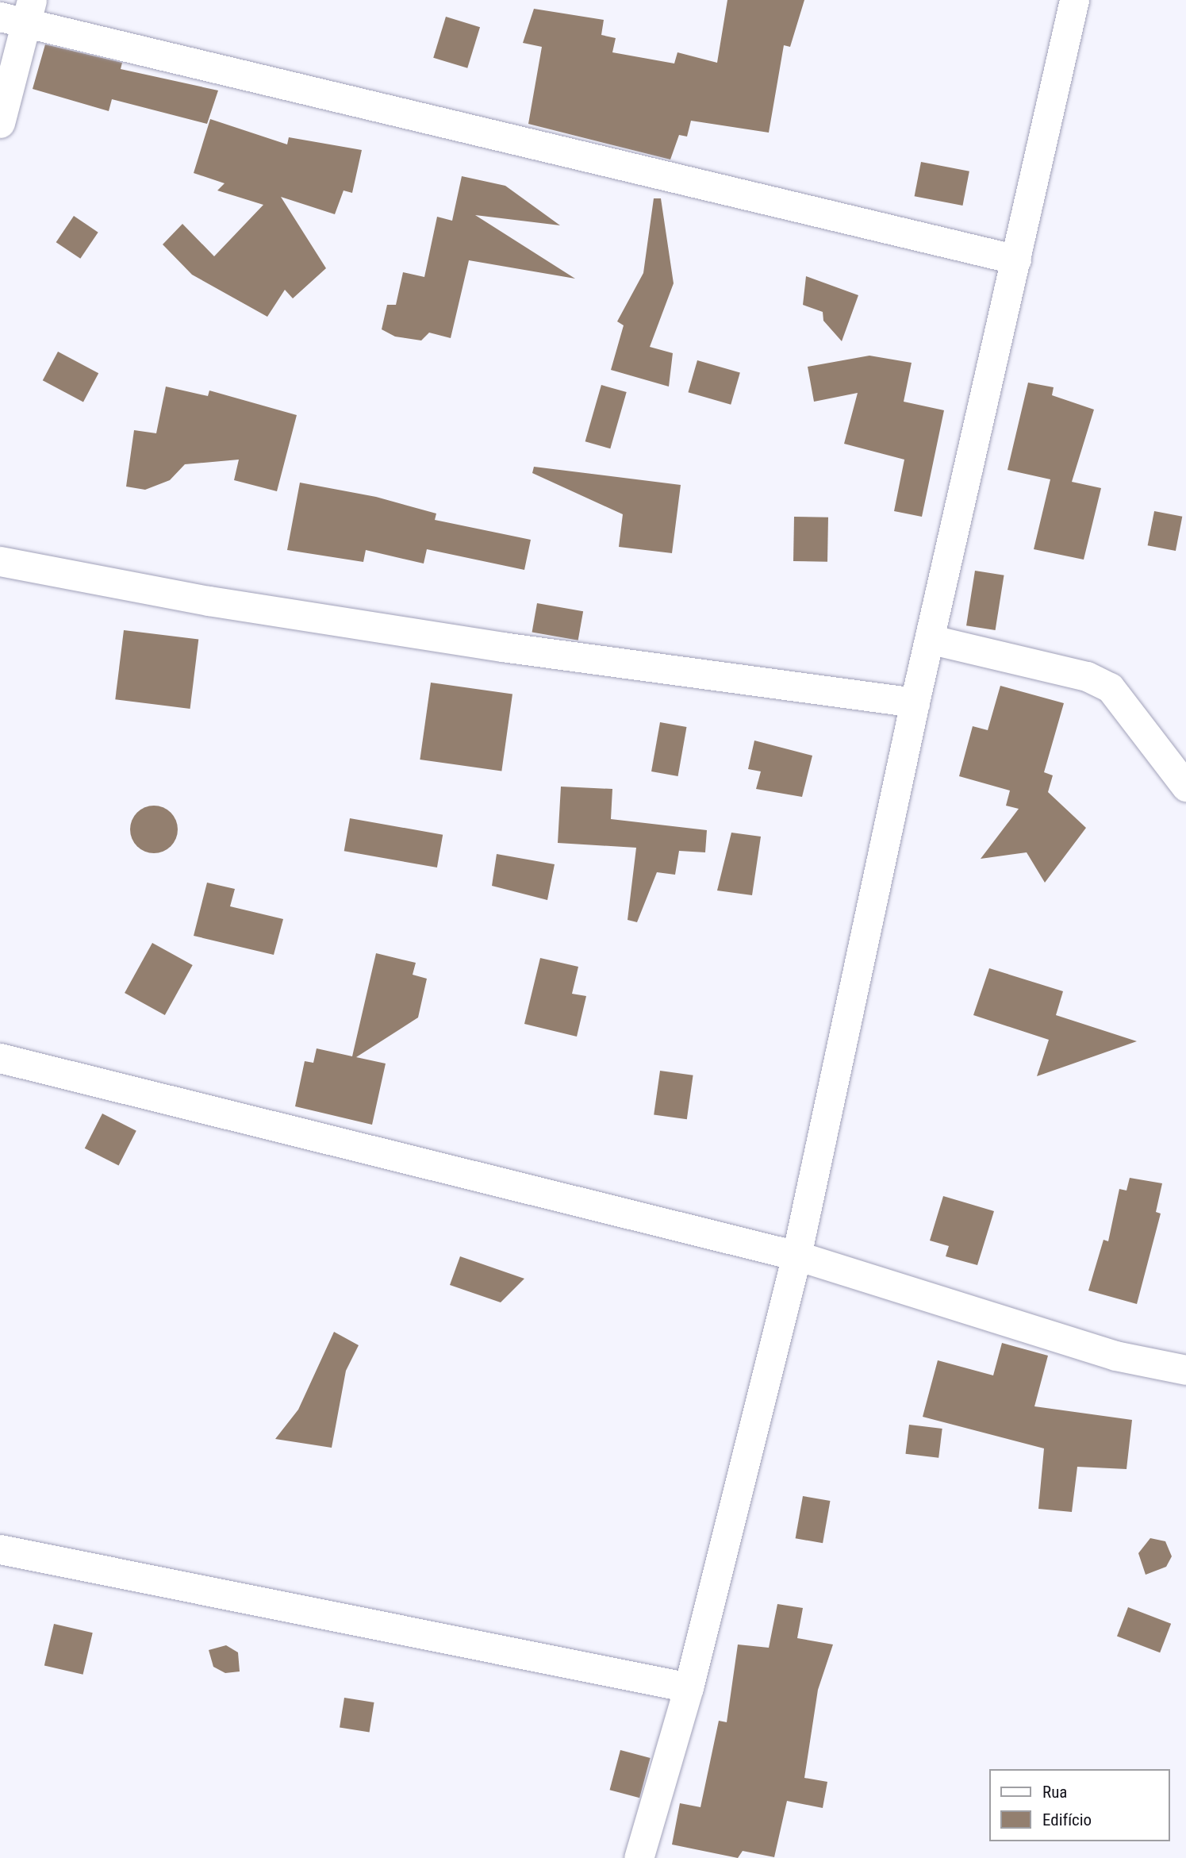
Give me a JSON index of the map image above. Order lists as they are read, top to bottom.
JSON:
{
  "legend": ["Rua", "Edifício"]
}
